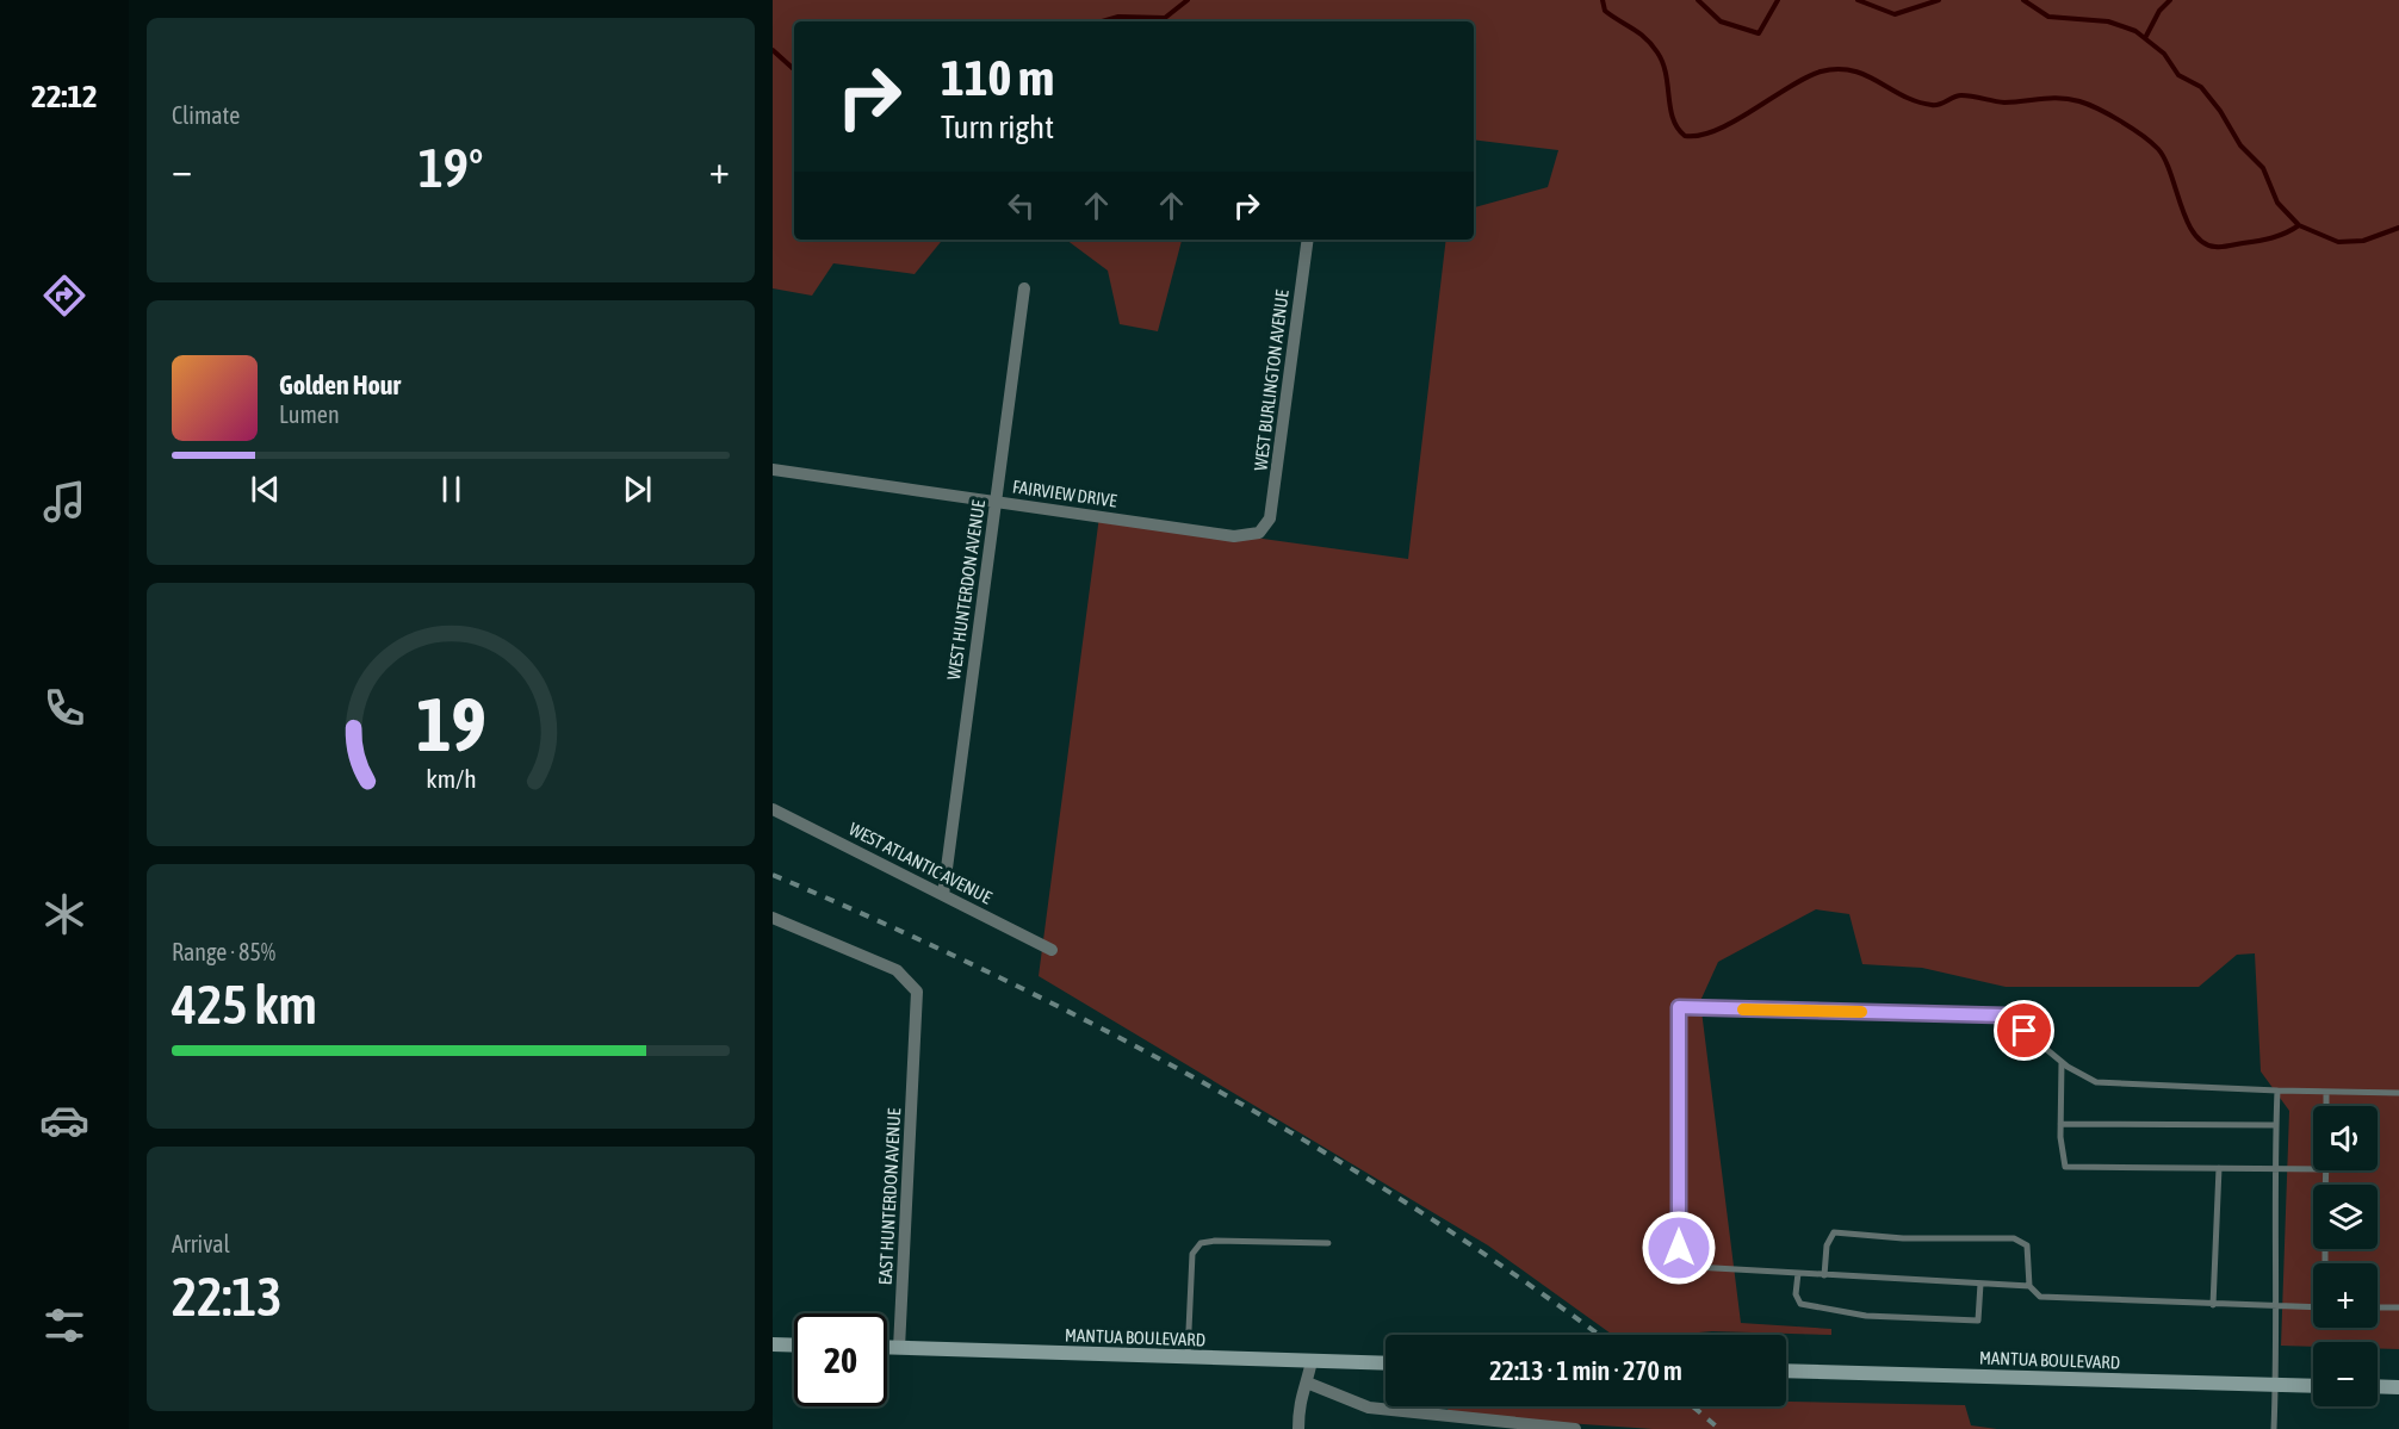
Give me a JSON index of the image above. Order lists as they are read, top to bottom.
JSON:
{
  "streets": {
    "main road": ["MANTUA BOULEVARD"],
    "street": [
      "WEST BURLINGTON AVENUE",
      "FAIRVIEW DRIVE",
      "WEST HUNTERDON AVENUE",
      "WEST ATLANTIC AVENUE",
      "EAST HUNTERDON AVENUE"
    ]
  },
  "crossings": [
    ["WEST BURLINGTON AVENUE", "FAIRVIEW DRIVE"],
    ["FAIRVIEW DRIVE", "WEST HUNTERDON AVENUE"],
    ["WEST HUNTERDON AVENUE", "WEST ATLANTIC AVENUE"],
    ["EAST HUNTERDON AVENUE", "MANTUA BOULEVARD"]
  ],
  "page": {
    "tabs": "22:12",
    "tile": [
      "Climate",
      ["Range · 85%", "425 km"],
      ["Arrival", "22:13"]
    ],
    "turn": ["110 m", "Turn right"],
    "heat": ["−", "19°", "+"],
    "song": ["Golden Hour", "Lumen"],
    "map_buttons": ["+", "−"],
    "limit": "20",
    "trip": "22:13 · 1 min · 270 m",
    "gauge": ["19", "km/h"]
  }
}
